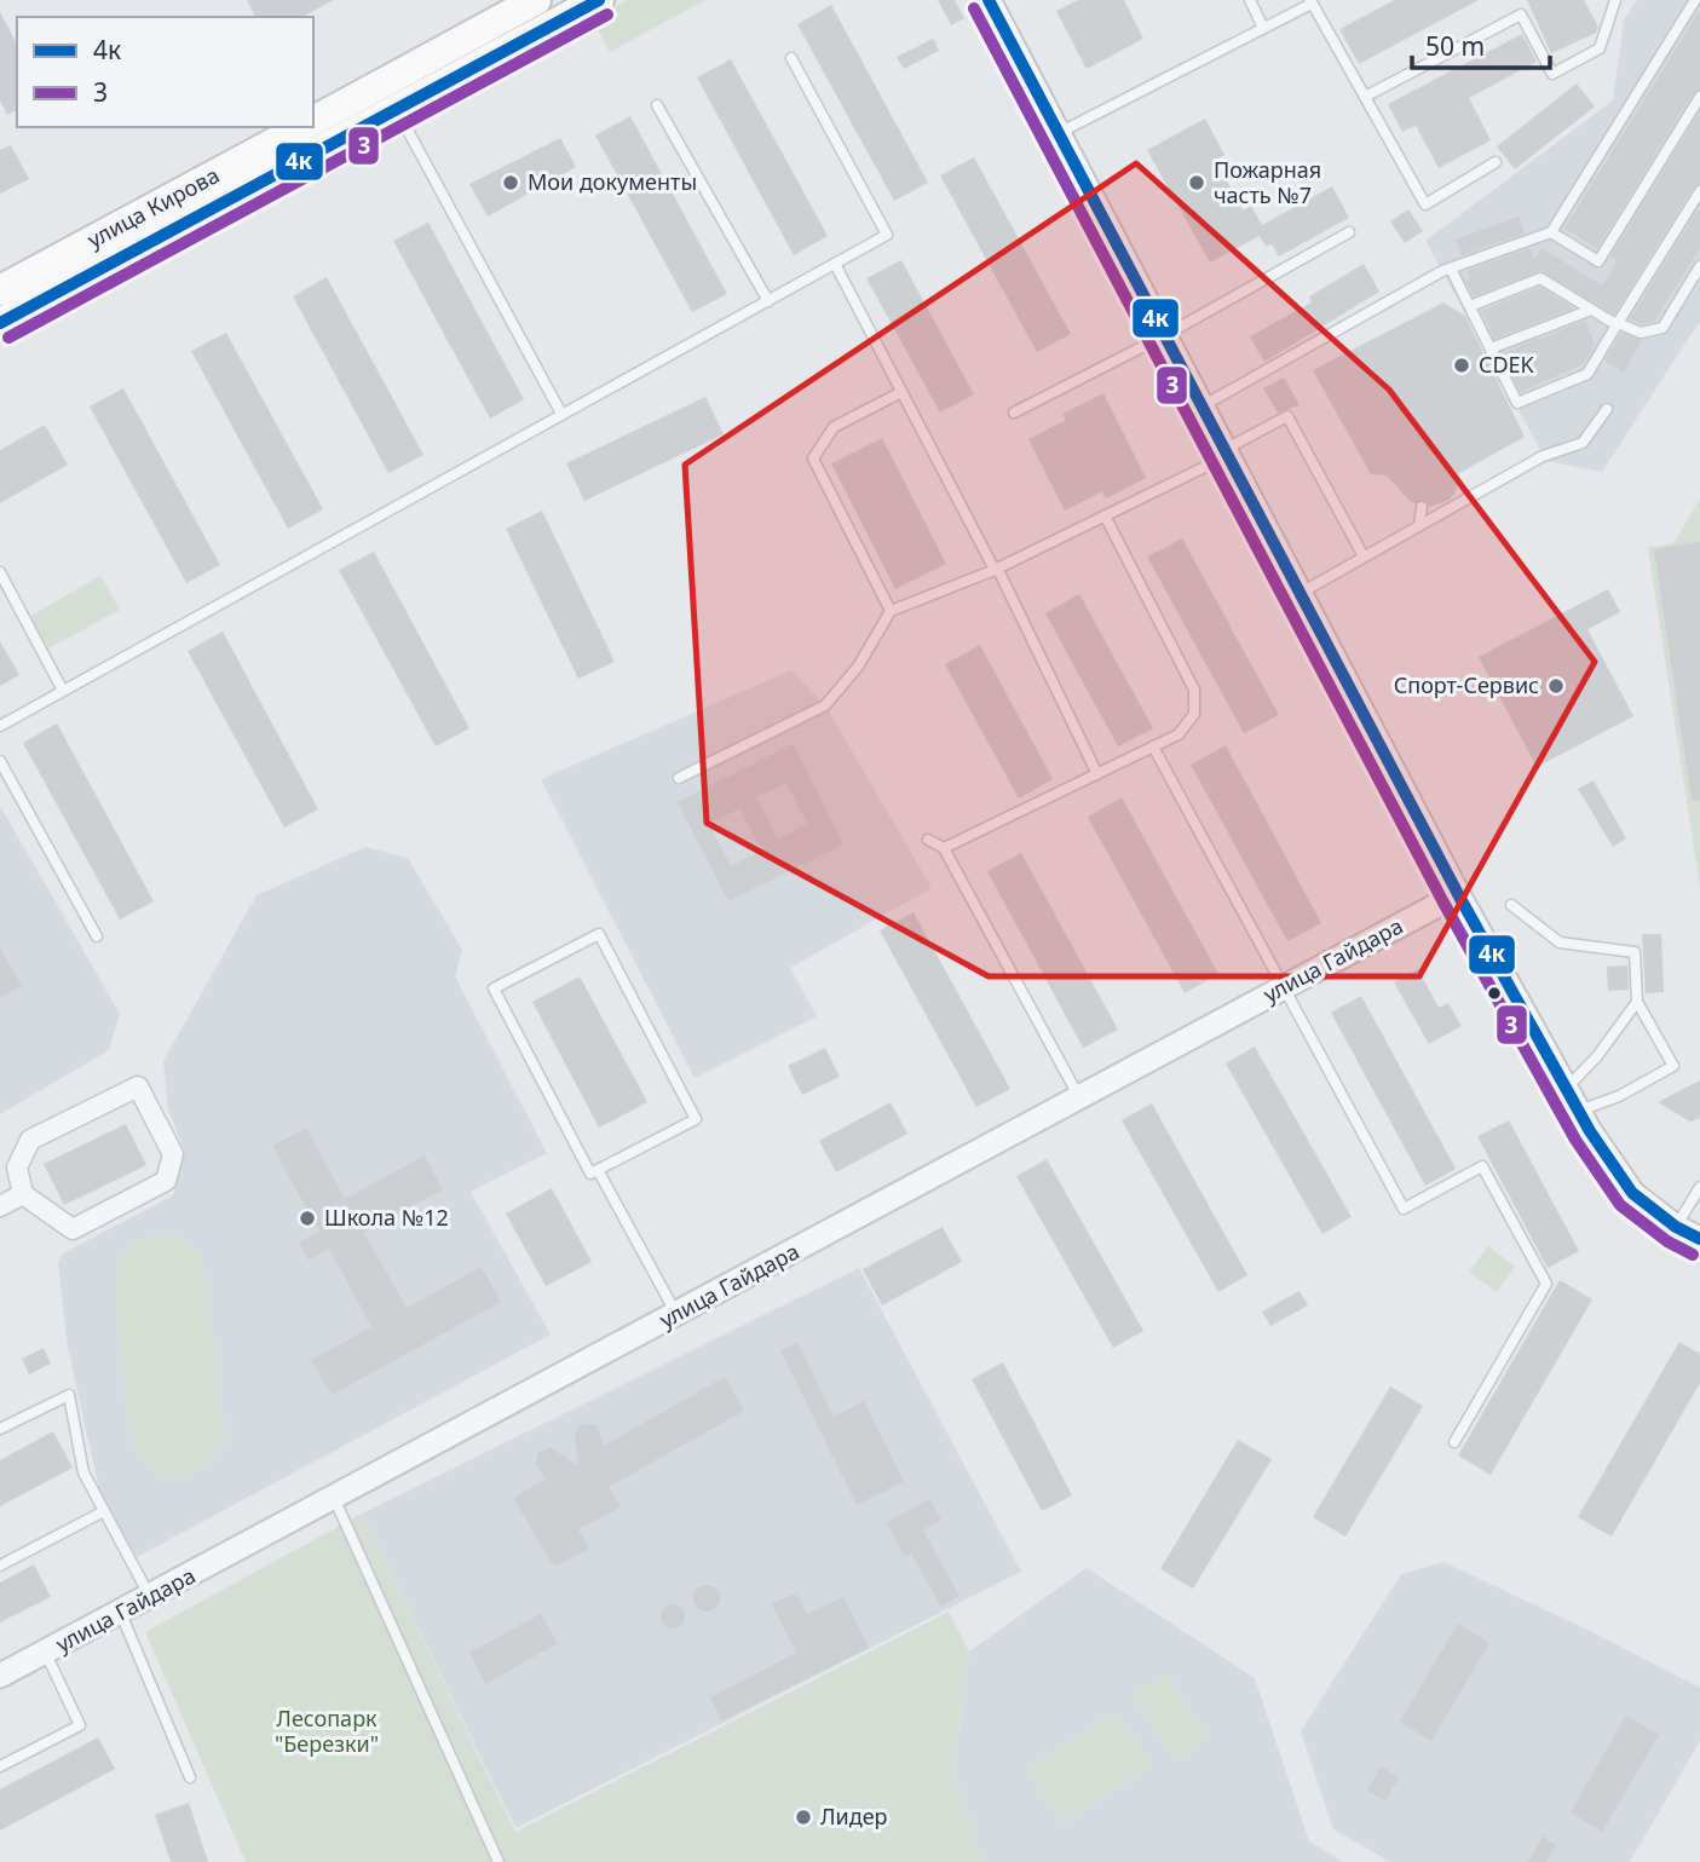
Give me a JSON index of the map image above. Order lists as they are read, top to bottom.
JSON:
{
  "streets": {
    "main road": ["улица Кирова"],
    "street": ["улица Гайдара"]
  },
  "parks": ["Лесопарк \"Березки\""],
  "places": [
    "Мои документы",
    "Пожарная часть №7",
    "CDEK",
    "Спорт-Сервис",
    "Школа №12",
    "Лидер"
  ],
  "lines": ["transit line 4к", "transit line 3"],
  "legend": ["4к", "3"],
  "scale_bar": "50 m"
}
